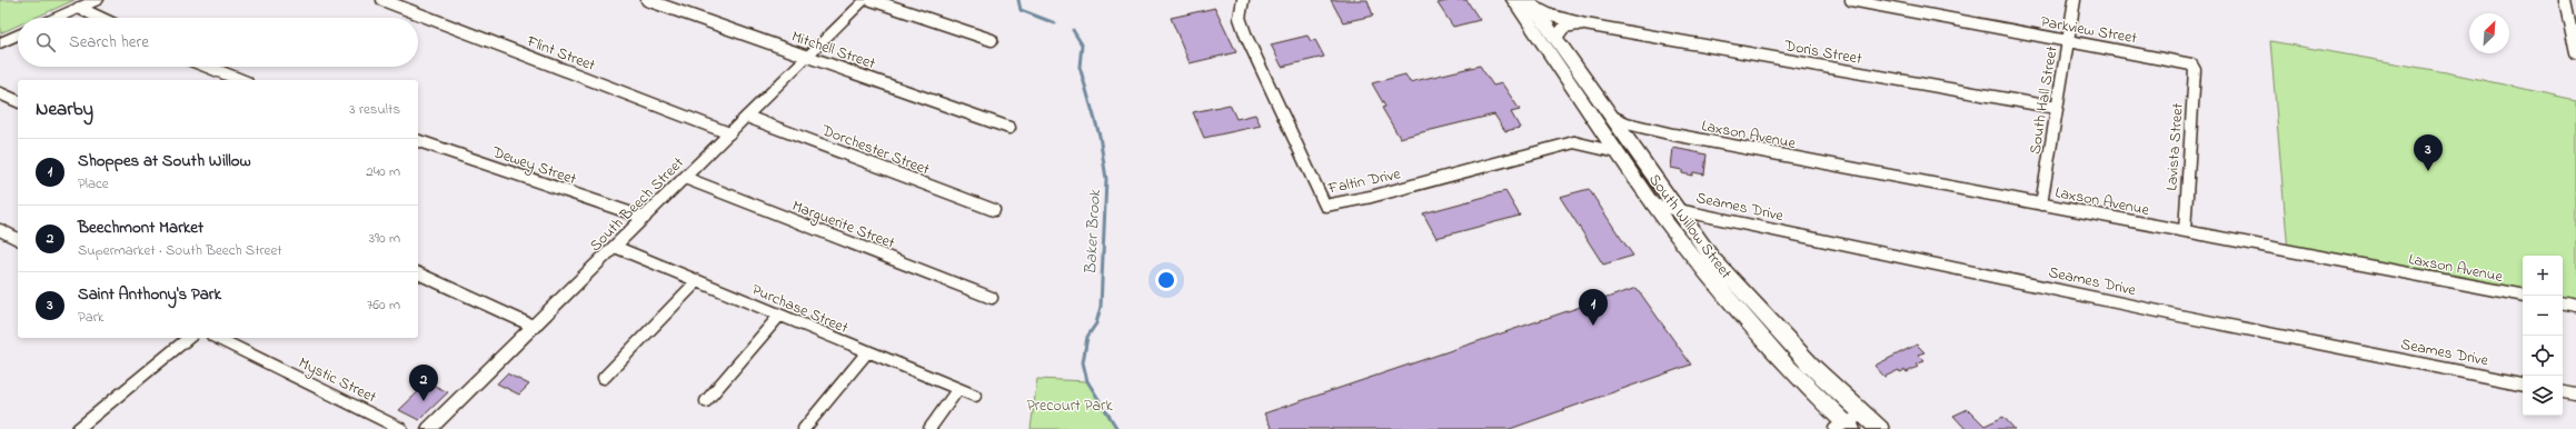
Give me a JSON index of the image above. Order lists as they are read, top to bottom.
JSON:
{
  "streets": {
    "main road": ["South Willow Street"],
    "street": [
      "Parkview Street",
      "Mitchell Street",
      "Doris Street",
      "Flint Street",
      "South Hall Street",
      "Laxson Avenue",
      "Lavista Street",
      "Dorchester Street",
      "Dewey Street",
      "Faltin Drive",
      "South Beech Street",
      "Seames Drive",
      "Marguerite Street",
      "Purchase Street",
      "Mystic Street"
    ]
  },
  "crossings": [
    ["Parkview Street", "South Hall Street"],
    ["Parkview Street", "Lavista Street"],
    ["Mitchell Street", "South Beech Street"],
    ["Doris Street", "South Hall Street"],
    ["Doris Street", "South Willow Street"],
    ["Flint Street", "South Beech Street"],
    ["South Hall Street", "Laxson Avenue"],
    ["Laxson Avenue", "Lavista Street"],
    ["Laxson Avenue", "South Willow Street"],
    ["Dorchester Street", "South Beech Street"],
    ["Dewey Street", "South Beech Street"],
    ["South Beech Street", "Marguerite Street"],
    ["South Beech Street", "Purchase Street"],
    ["Seames Drive", "South Willow Street"]
  ],
  "water": ["Baker Brook"],
  "parks": ["Precourt Park"],
  "north": "top right",
  "page": {
    "search": "Search here",
    "heading": ["Nearby", "3 results"],
    "pins": ["3", "1", "2"],
    "list": [
      {
        "mark": "1",
        "name": "Shoppes at South Willow",
        "note": "Place",
        "value": "240 m"
      },
      {
        "mark": "2",
        "name": "Beechmont Market",
        "note": "Supermarket · South Beech Street",
        "value": "390 m"
      },
      {
        "mark": "3",
        "name": "Saint Anthony's Park",
        "note": "Park",
        "value": "760 m"
      }
    ],
    "map_buttons": ["+", "−"]
  }
}
